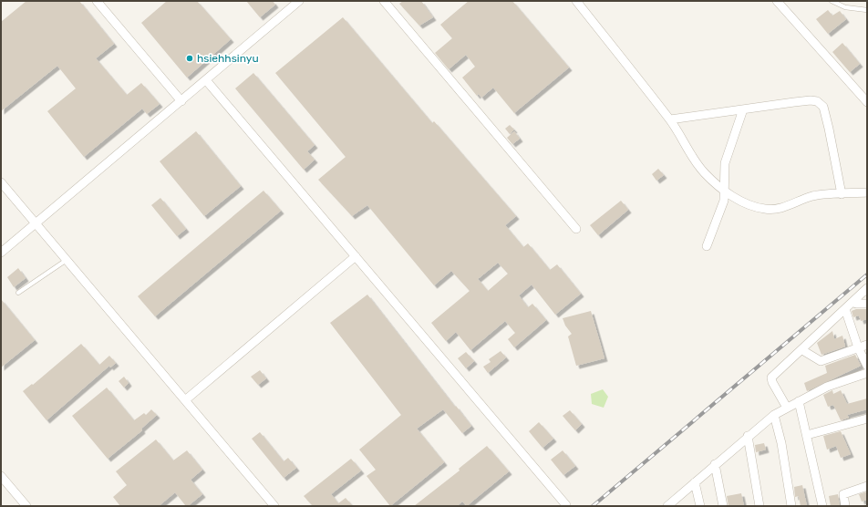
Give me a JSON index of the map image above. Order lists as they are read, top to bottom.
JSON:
{
  "places": ["hsiehhsinyu"]
}
